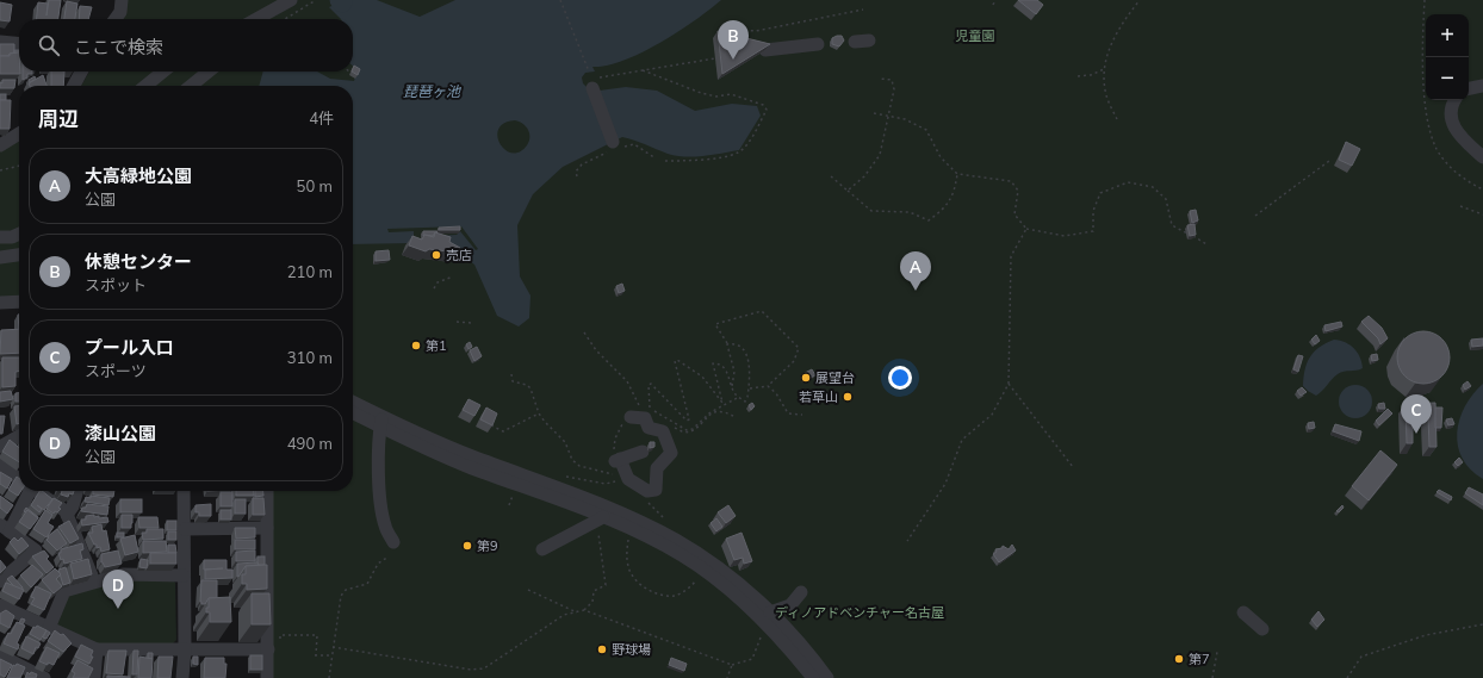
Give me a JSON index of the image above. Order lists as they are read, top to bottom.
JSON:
{
  "water": ["琵琶ヶ池"],
  "parks": ["児童園", "ディノアドベンチャー名古屋"],
  "places": [
    "売店",
    "第1",
    "展望台",
    "若草山",
    "第9",
    "野球場",
    "第7"
  ],
  "page": {
    "map_buttons": ["+", "−"],
    "search": "ここで検索",
    "pins": [
      "B",
      "A",
      "C",
      "D"
    ],
    "heading": ["周辺", "4件"],
    "list": [
      {
        "mark": "A",
        "name": "大高緑地公園",
        "note": "公園",
        "value": "50 m"
      },
      {
        "mark": "B",
        "name": "休憩センター",
        "note": "スポット",
        "value": "210 m"
      },
      {
        "mark": "C",
        "name": "プール入口",
        "note": "スポーツ",
        "value": "310 m"
      },
      {
        "mark": "D",
        "name": "漆山公園",
        "note": "公園",
        "value": "490 m"
      }
    ]
  }
}
